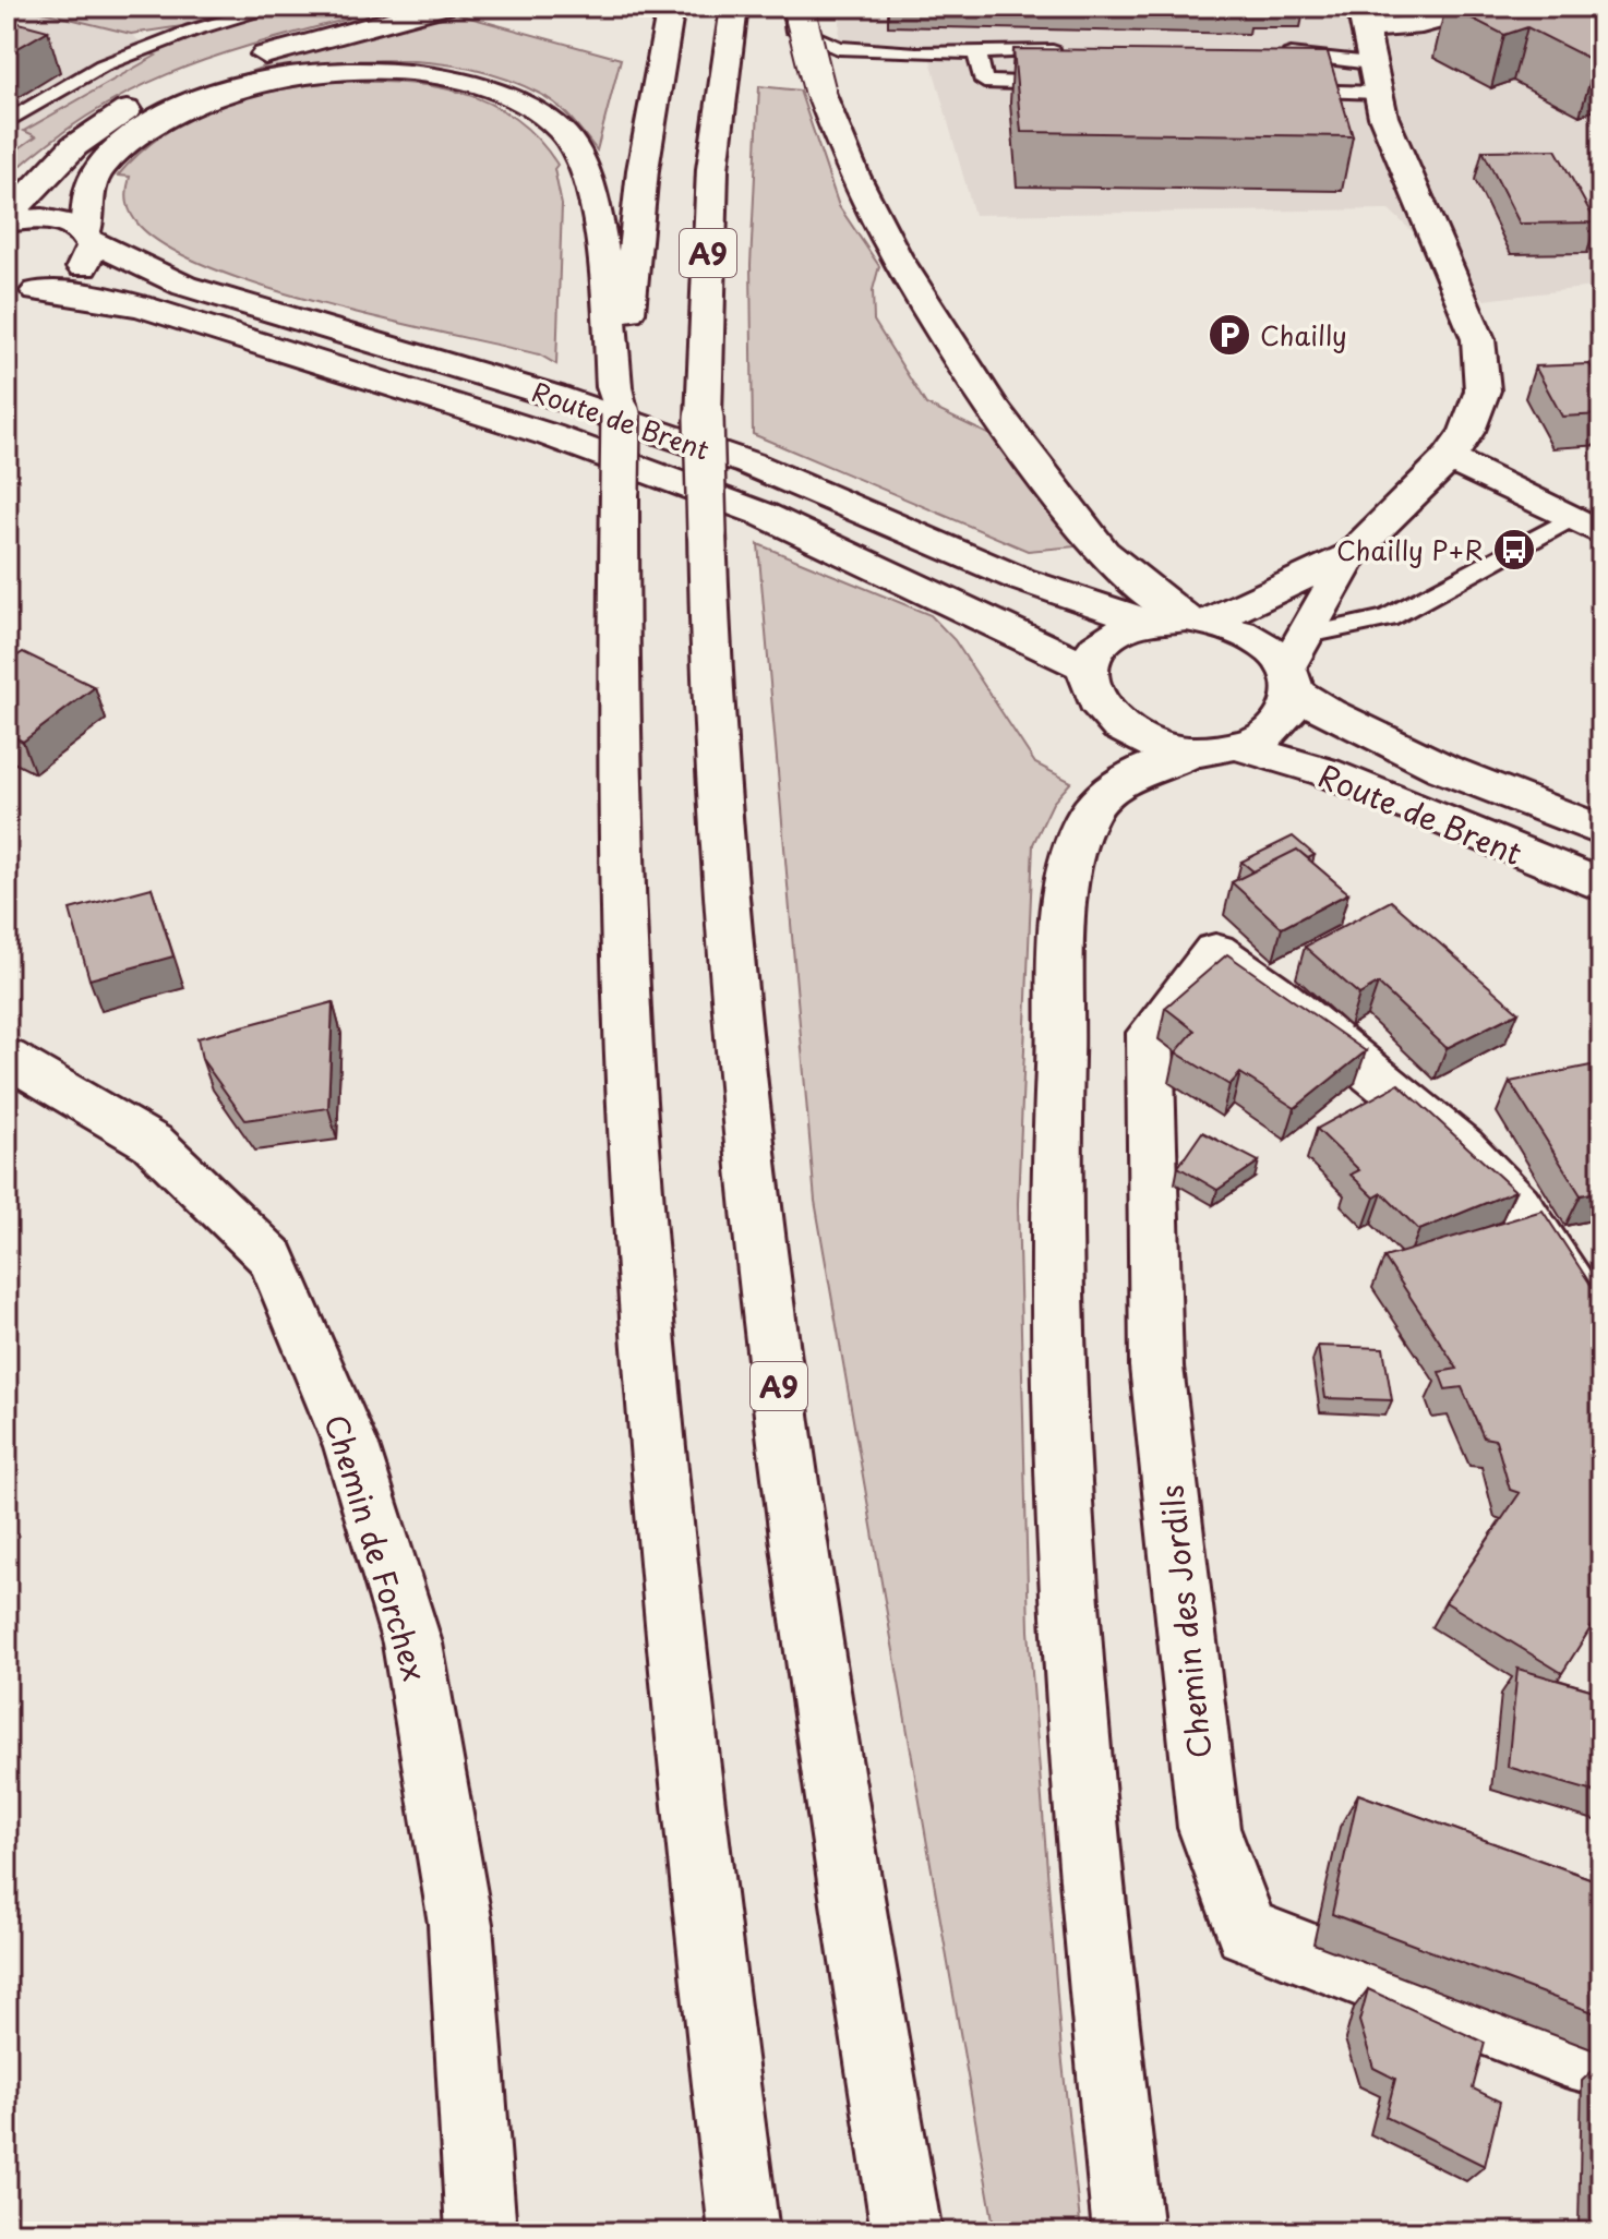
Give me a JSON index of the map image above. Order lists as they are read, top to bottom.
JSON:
{
  "streets": {
    "main road": [
      "A9",
      "Route de Brent",
      "Chemin de Forchex",
      "Chemin des Jordils"
    ]
  },
  "places": {
    "parking": ["Chailly"],
    "bus stop": ["Chailly P+R"]
  }
}
